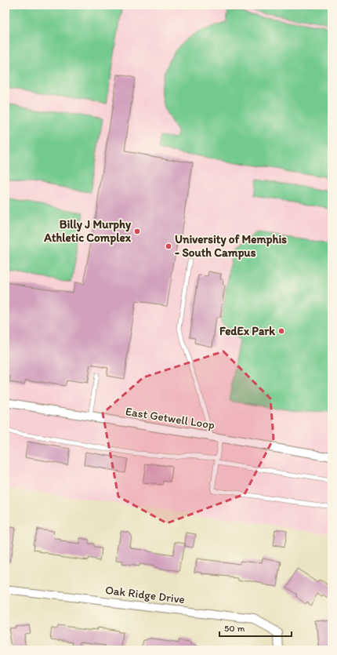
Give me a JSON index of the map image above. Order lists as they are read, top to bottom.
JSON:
{
  "streets": {
    "street": ["East Getwell Loop", "Oak Ridge Drive"]
  },
  "places": ["Billy J Murphy Athletic Complex", "University of Memphis - South Campus", "FedEx Park"],
  "scale_bar": "50 m"
}
